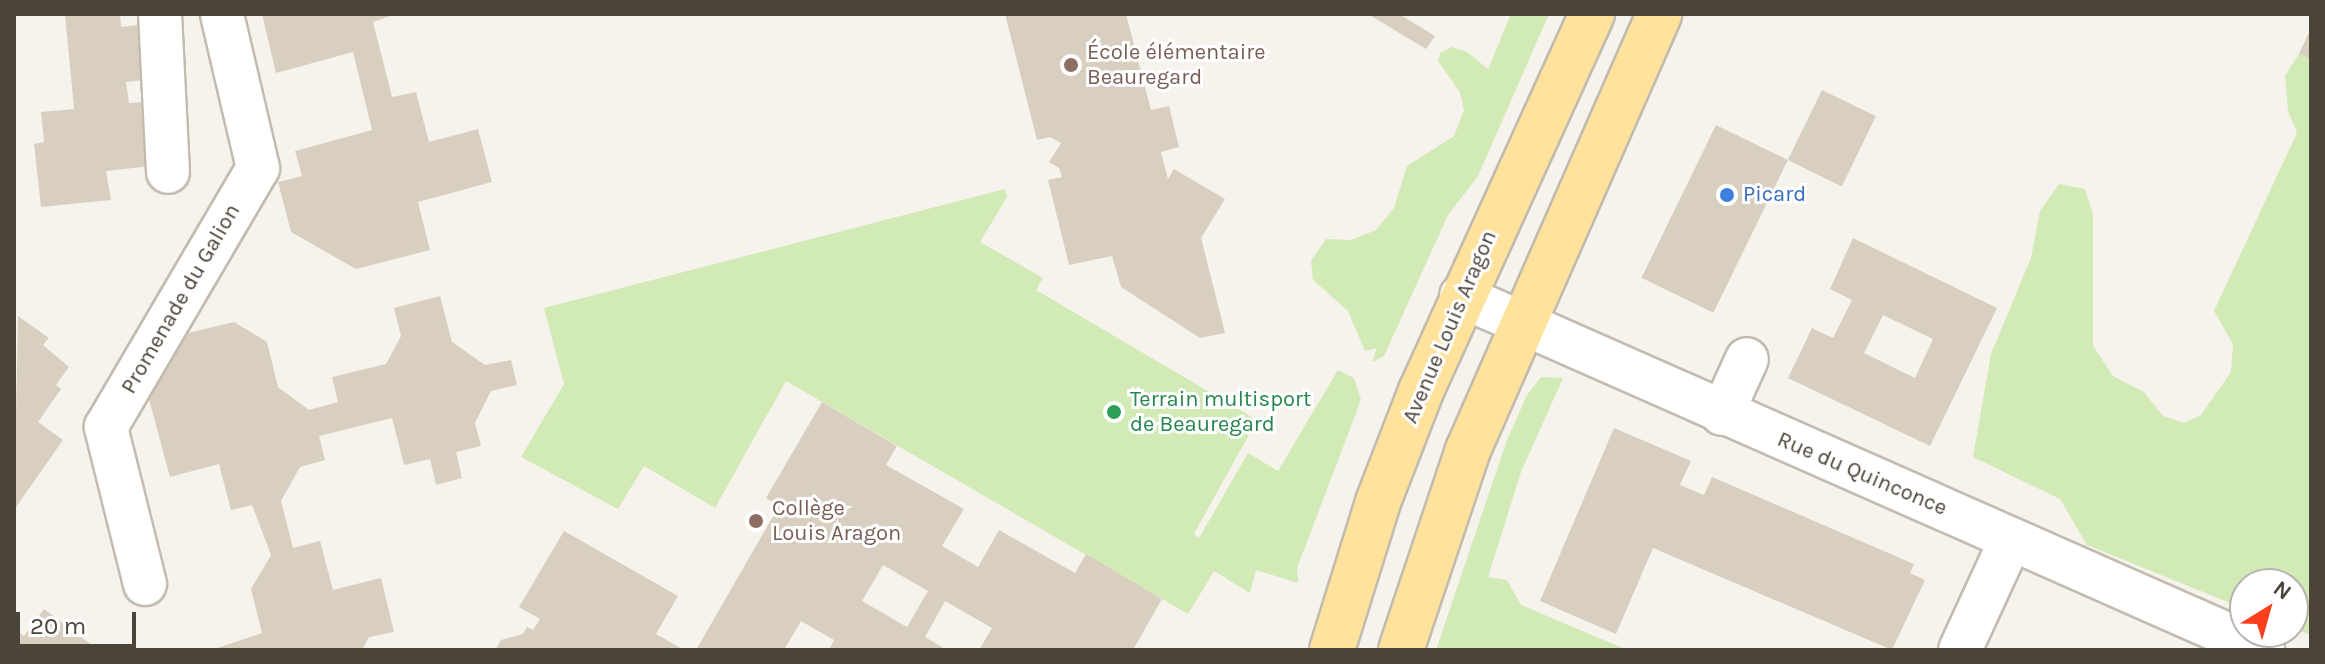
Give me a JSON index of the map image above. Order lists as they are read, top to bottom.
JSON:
{
  "streets": {
    "main road": ["Avenue Louis Aragon"],
    "street": ["Promenade du Galion", "Rue du Quinconce"]
  },
  "crossings": [
    ["Avenue Louis Aragon", "Rue du Quinconce"]
  ],
  "places": [
    "École élémentaire Beauregard",
    "Picard",
    "Terrain multisport de Beauregard",
    "Collège Louis Aragon"
  ],
  "scale_bar": "20 m",
  "north": "top right"
}
